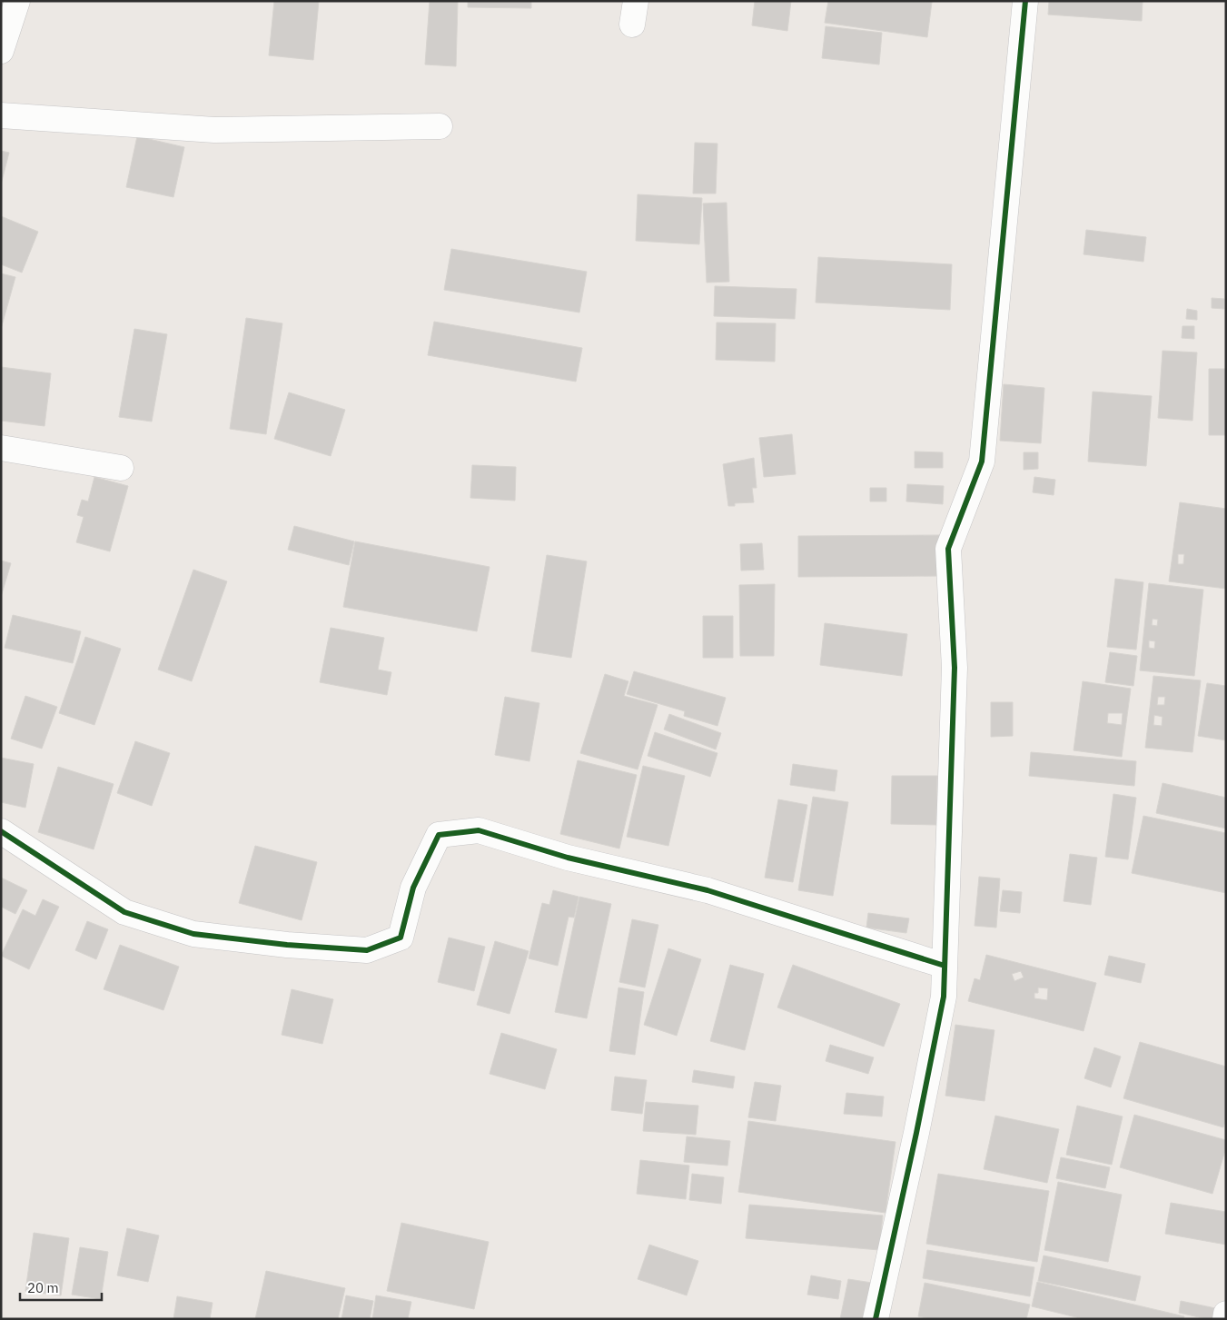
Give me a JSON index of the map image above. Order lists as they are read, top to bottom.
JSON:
{
  "scale_bar": "20 m"
}
